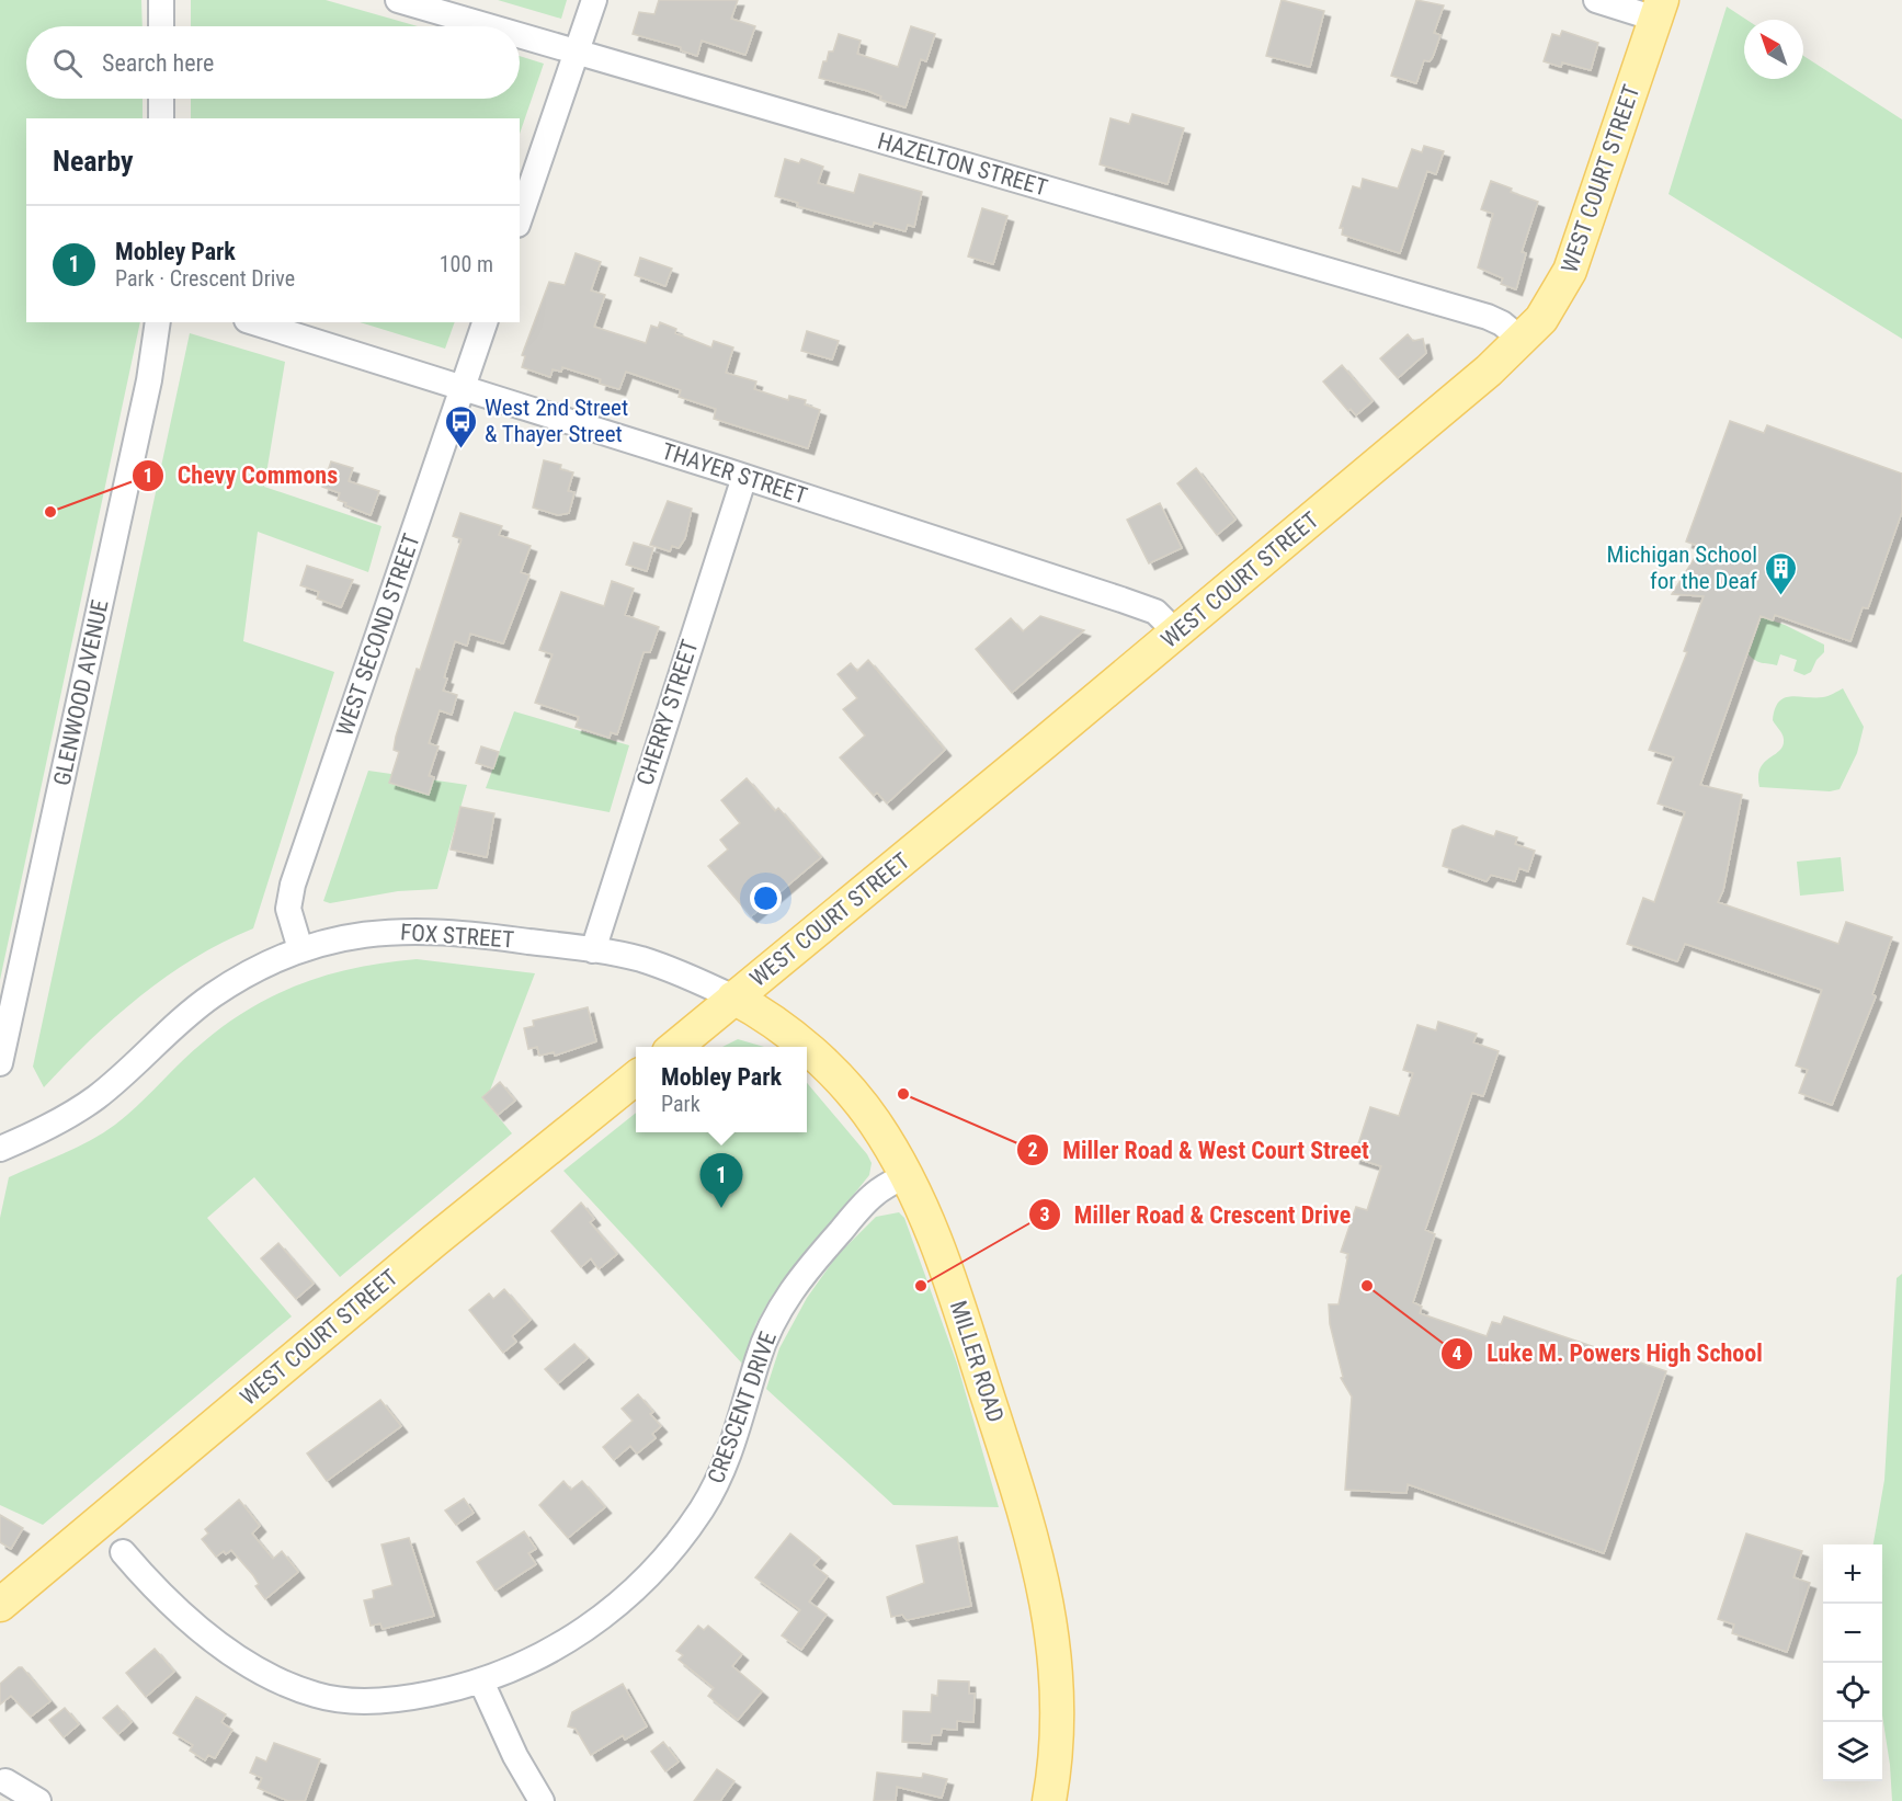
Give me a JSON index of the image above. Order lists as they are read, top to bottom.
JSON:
{
  "streets": {
    "main road": ["WEST COURT STREET", "MILLER ROAD"],
    "street": [
      "HAZELTON STREET",
      "THAYER STREET",
      "WEST SECOND STREET",
      "GLENWOOD AVENUE",
      "CHERRY STREET",
      "FOX STREET",
      "CRESCENT DRIVE"
    ]
  },
  "crossings": [
    ["HAZELTON STREET", "WEST COURT STREET"],
    ["WEST COURT STREET", "THAYER STREET"],
    ["WEST COURT STREET", "FOX STREET"],
    ["WEST COURT STREET", "MILLER ROAD"],
    ["THAYER STREET", "WEST SECOND STREET"],
    ["THAYER STREET", "CHERRY STREET"],
    ["WEST SECOND STREET", "FOX STREET"],
    ["CHERRY STREET", "FOX STREET"],
    ["FOX STREET", "MILLER ROAD"],
    ["MILLER ROAD", "CRESCENT DRIVE"]
  ],
  "places": {
    "bus stop": ["West 2nd Street & Thayer Street"],
    "other": [
      "Chevy Commons",
      "Miller Road & West Court Street",
      "Miller Road & Crescent Drive",
      "Luke M. Powers High School"
    ],
    "building": ["Michigan School for the Deaf"]
  },
  "north": "top left",
  "page": {
    "search": "Search here",
    "heading": "Nearby",
    "list": [
      {
        "mark": "1",
        "name": "Mobley Park",
        "note": "Park · Crescent Drive",
        "value": "100 m"
      }
    ],
    "popup": ["Mobley Park", "Park"],
    "pins": "1",
    "map_buttons": ["+", "−"]
  }
}
